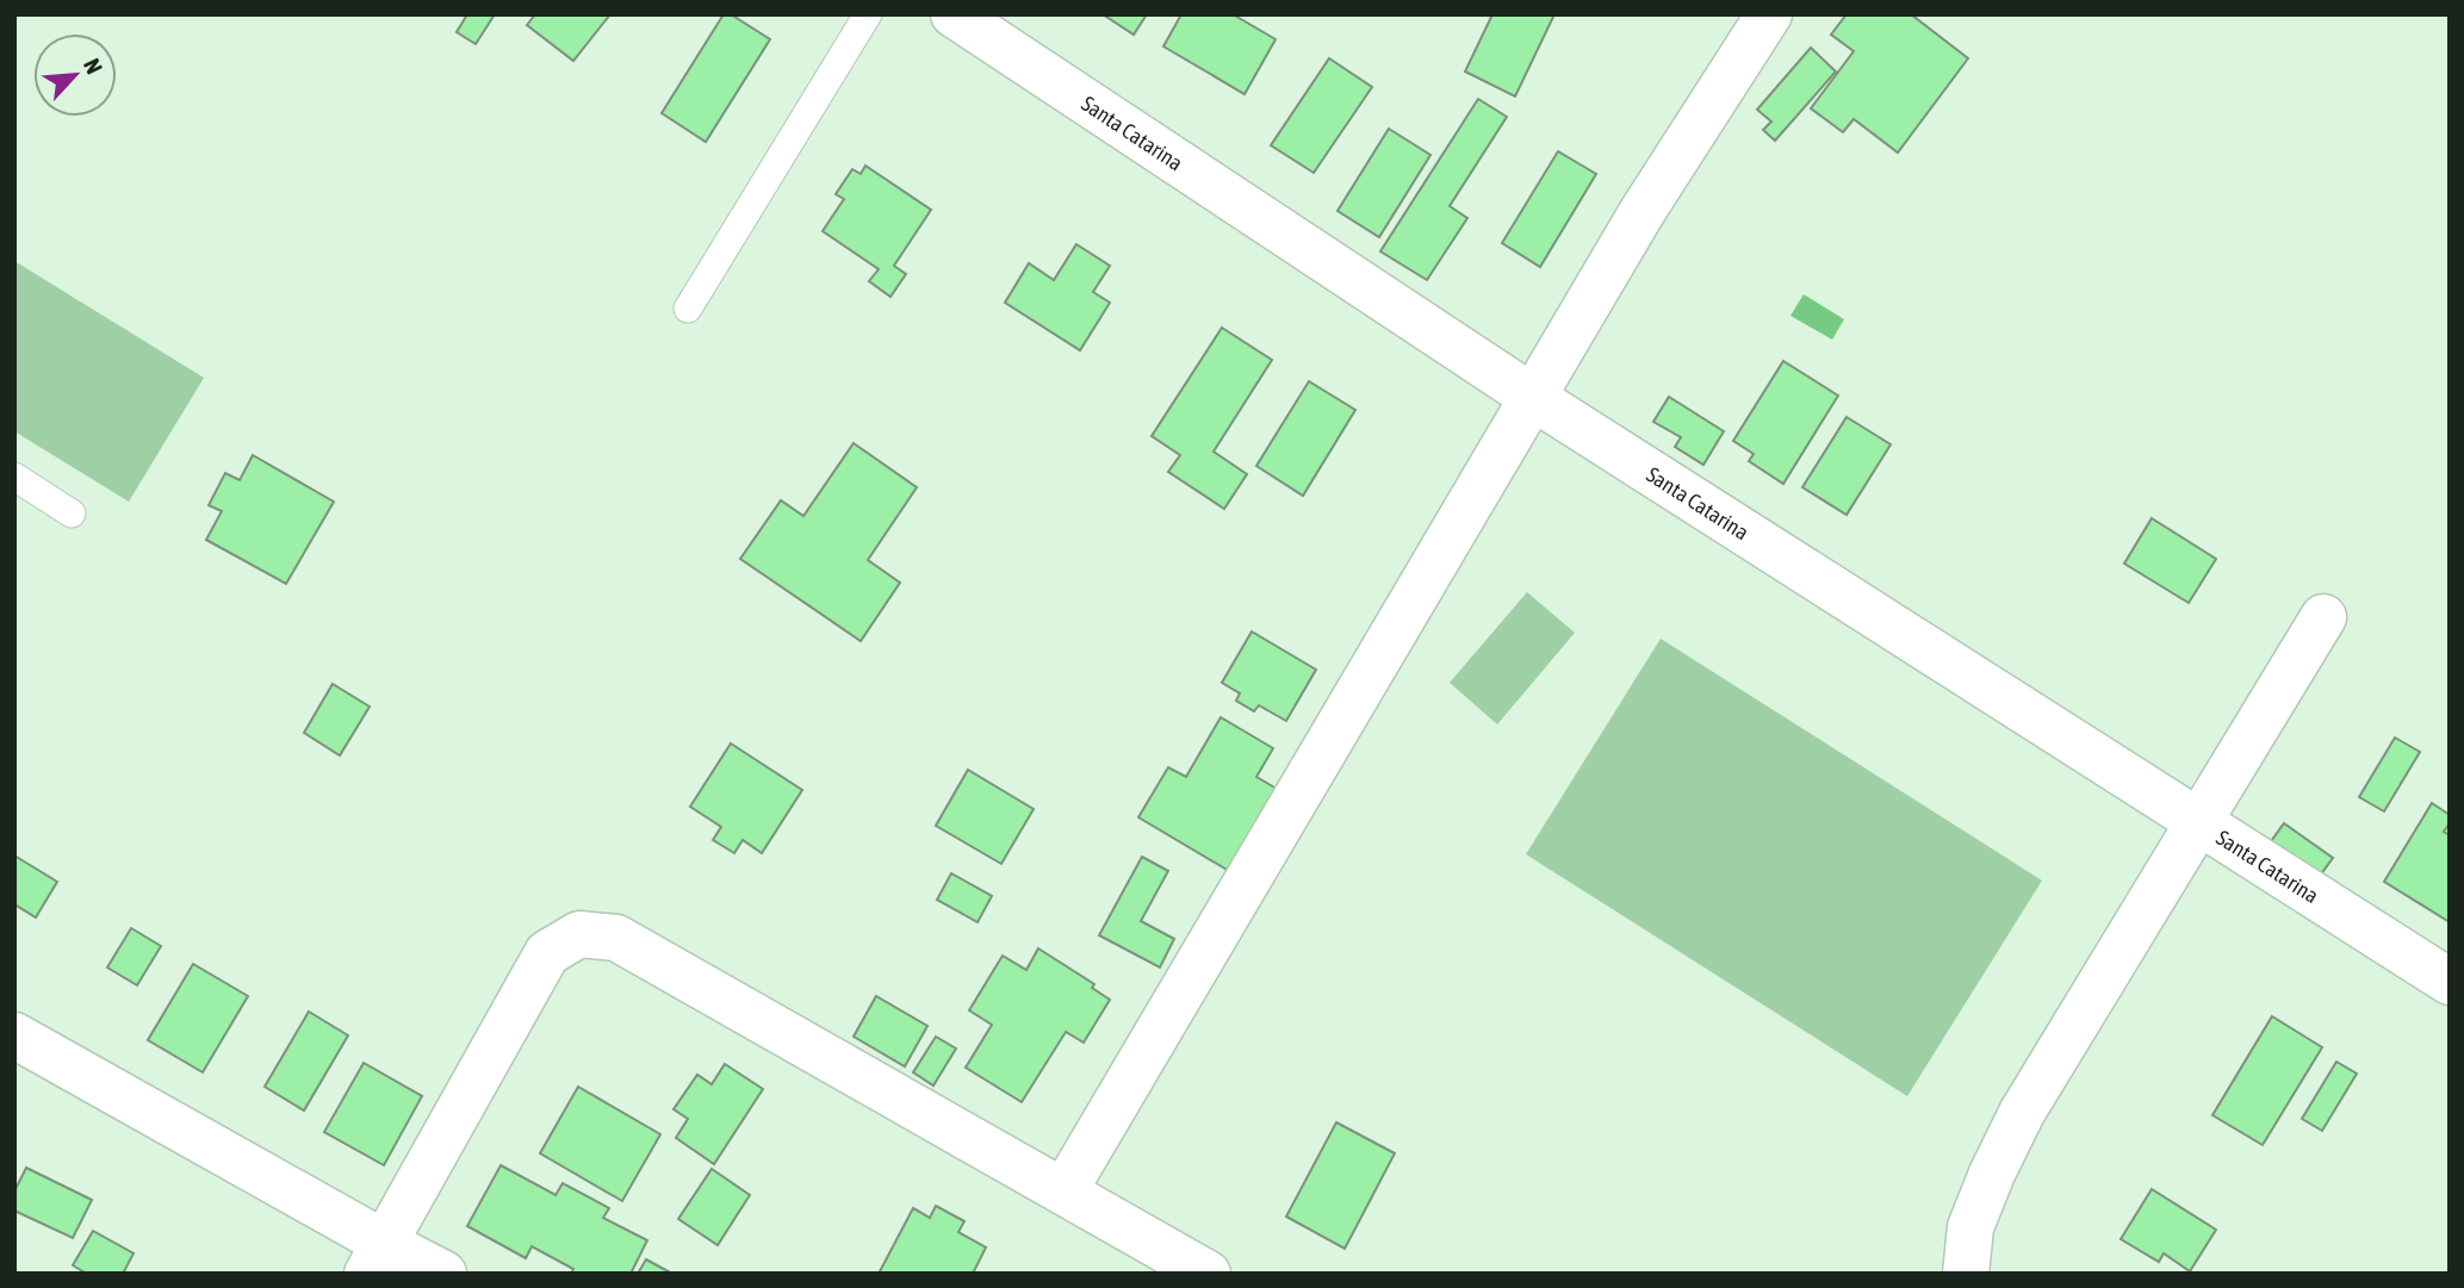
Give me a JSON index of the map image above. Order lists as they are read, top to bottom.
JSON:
{
  "streets": {
    "street": ["Santa Catarina"]
  },
  "north": "top right"
}
